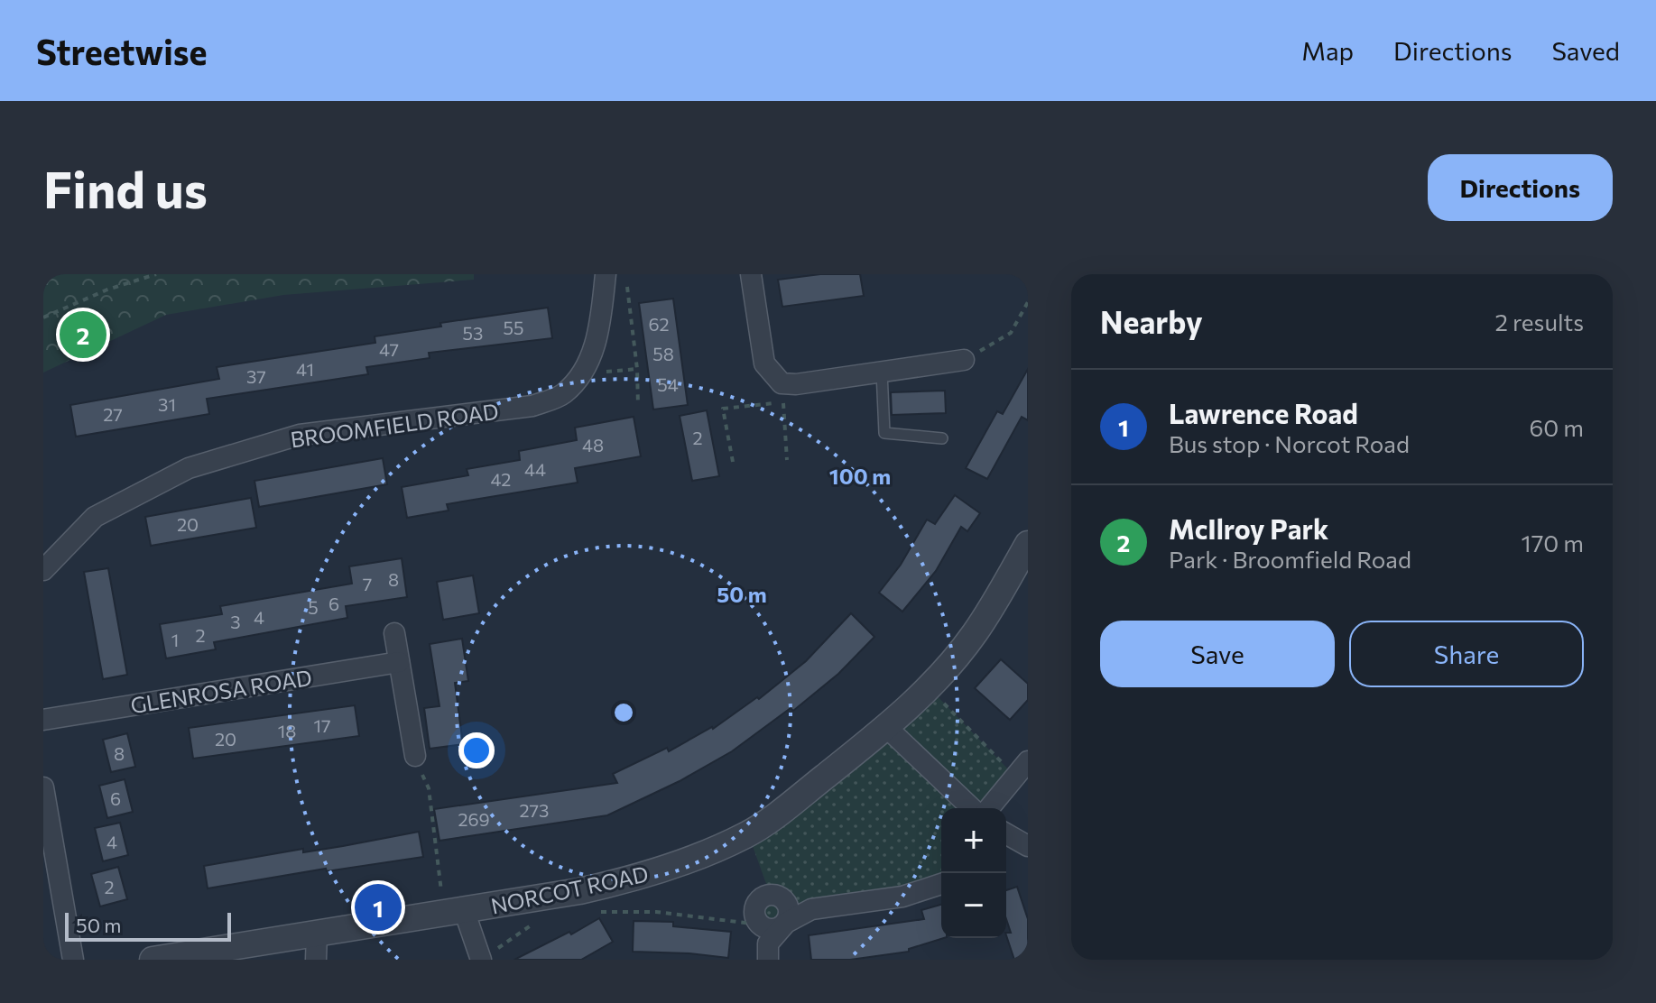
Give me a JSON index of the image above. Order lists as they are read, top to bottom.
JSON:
{
  "streets": {
    "street": ["BROOMFIELD ROAD", "GLENROSA ROAD", "NORCOT ROAD"]
  },
  "house_numbers": [
    "62",
    "55",
    "53",
    "47",
    "58",
    "41",
    "37",
    "54",
    "31",
    "27",
    "2",
    "48",
    "44",
    "42",
    "20",
    "8",
    "7",
    "6",
    "5",
    "4",
    "3",
    "2",
    "1",
    "17",
    "18",
    "20",
    "8",
    "6",
    "273",
    "269",
    "4",
    "2"
  ],
  "scale_bar": "50 m",
  "page": {
    "header": "Streetwise",
    "nav": ["Map", "Directions", "Saved"],
    "buttons": [
      "Directions",
      ["Save", "Share"]
    ],
    "title": "Find us",
    "heading": ["Nearby", "2 results"],
    "pins": ["2", "1"],
    "list": [
      {
        "mark": "1",
        "name": "Lawrence Road",
        "note": "Bus stop · Norcot Road",
        "value": "60 m"
      },
      {
        "mark": "2",
        "name": "McIlroy Park",
        "note": "Park · Broomfield Road",
        "value": "170 m"
      }
    ],
    "map_buttons": ["+", "−"],
    "scale": "50 m"
  },
  "rings": ["100 m", "50 m"]
}
